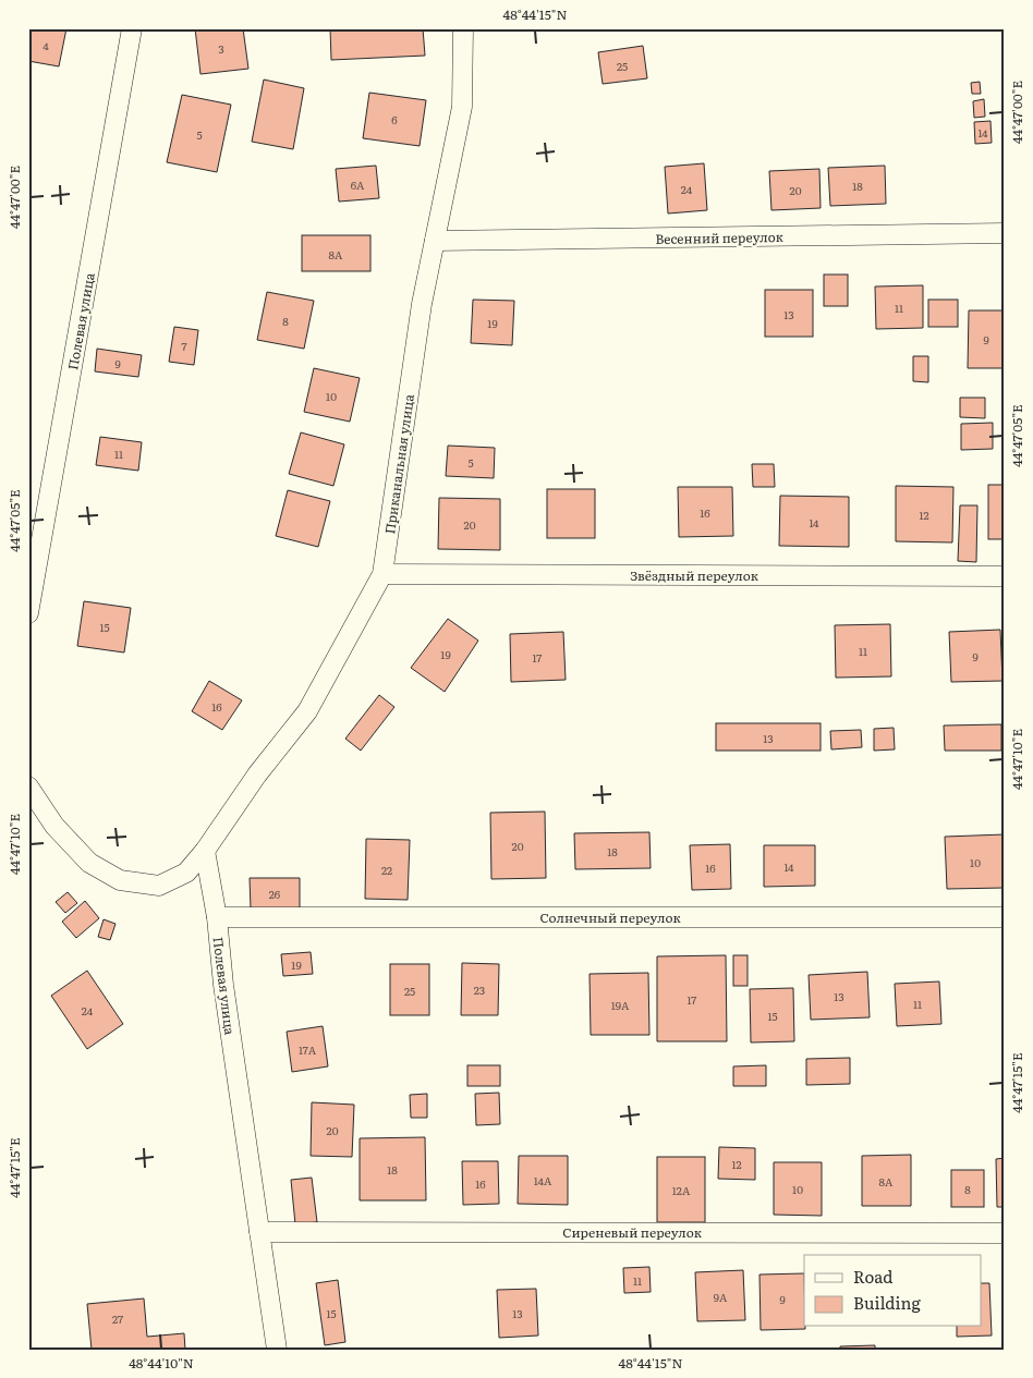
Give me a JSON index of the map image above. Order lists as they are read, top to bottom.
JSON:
{
  "streets": {
    "street": [
      "Весенний переулок",
      "Полевая улица",
      "Приканальная улица",
      "Звёздный переулок",
      "Солнечный переулок",
      "Сиреневый переулок"
    ]
  },
  "crossings": [
    ["Весенний переулок", "Приканальная улица"],
    ["Полевая улица", "Приканальная улица"],
    ["Полевая улица", "Солнечный переулок"],
    ["Полевая улица", "Сиреневый переулок"],
    ["Приканальная улица", "Звёздный переулок"]
  ],
  "house_numbers": [
    "4",
    "3",
    "25",
    "6",
    "14",
    "5",
    "6А",
    "18",
    "24",
    "20",
    "8А",
    "11",
    "13",
    "8",
    "19",
    "9",
    "7",
    "9",
    "10",
    "11",
    "5",
    "16",
    "12",
    "14",
    "20",
    "15",
    "11",
    "19",
    "9",
    "17",
    "16",
    "13",
    "20",
    "18",
    "10",
    "14",
    "16",
    "22",
    "26",
    "19",
    "23",
    "25",
    "13",
    "17",
    "11",
    "19А",
    "24",
    "15",
    "17А",
    "20",
    "12",
    "18",
    "14А",
    "8А",
    "16",
    "10",
    "8",
    "12А",
    "11",
    "9А",
    "9",
    "15",
    "13",
    "27"
  ],
  "legend": ["Road", "Building"],
  "coordinates": [
    "48°44'15\"N",
    "44°47'00\"E",
    "44°47'05\"E",
    "44°47'10\"E",
    "44°47'15\"E",
    "48°44'10\"N"
  ]
}
